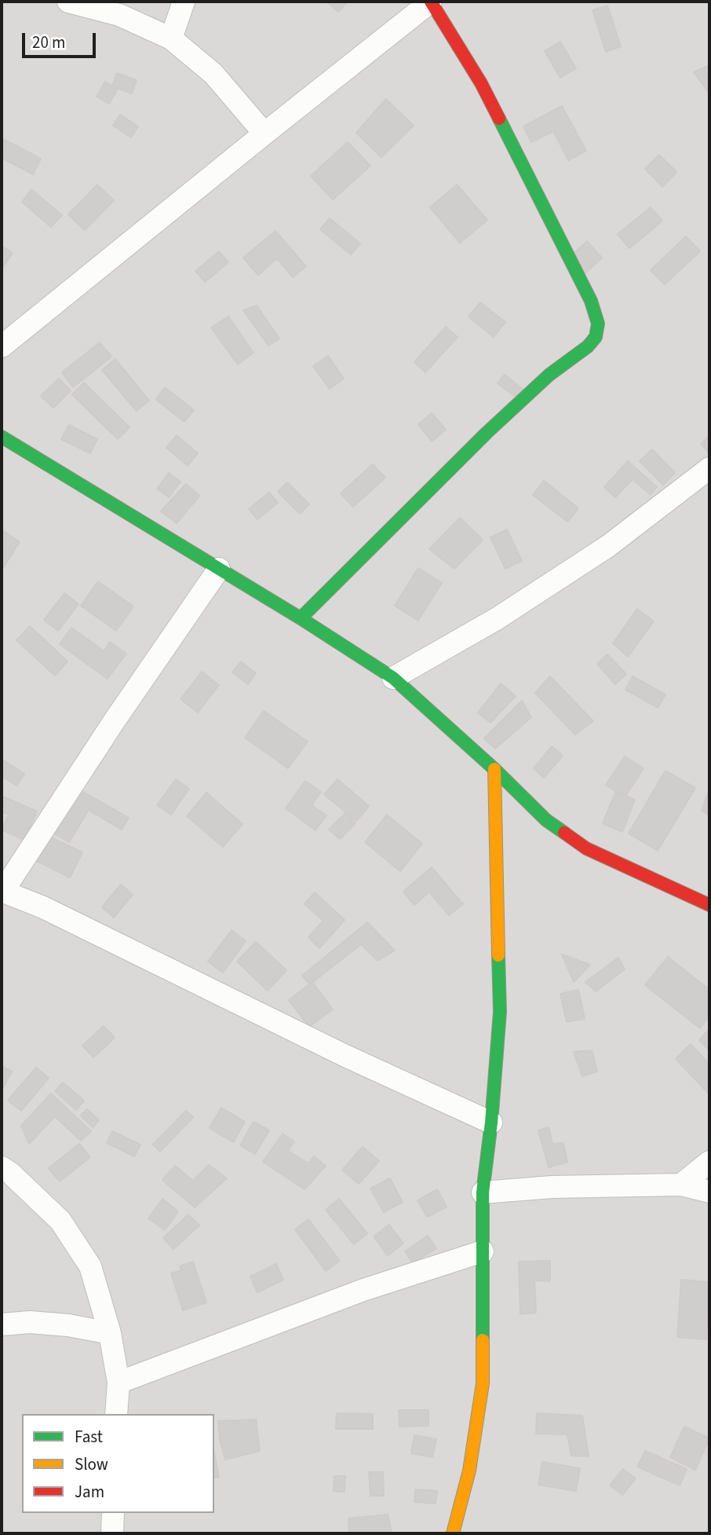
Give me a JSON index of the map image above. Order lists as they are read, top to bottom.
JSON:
{
  "legend": ["Fast", "Slow", "Jam"],
  "scale_bar": "20 m"
}
